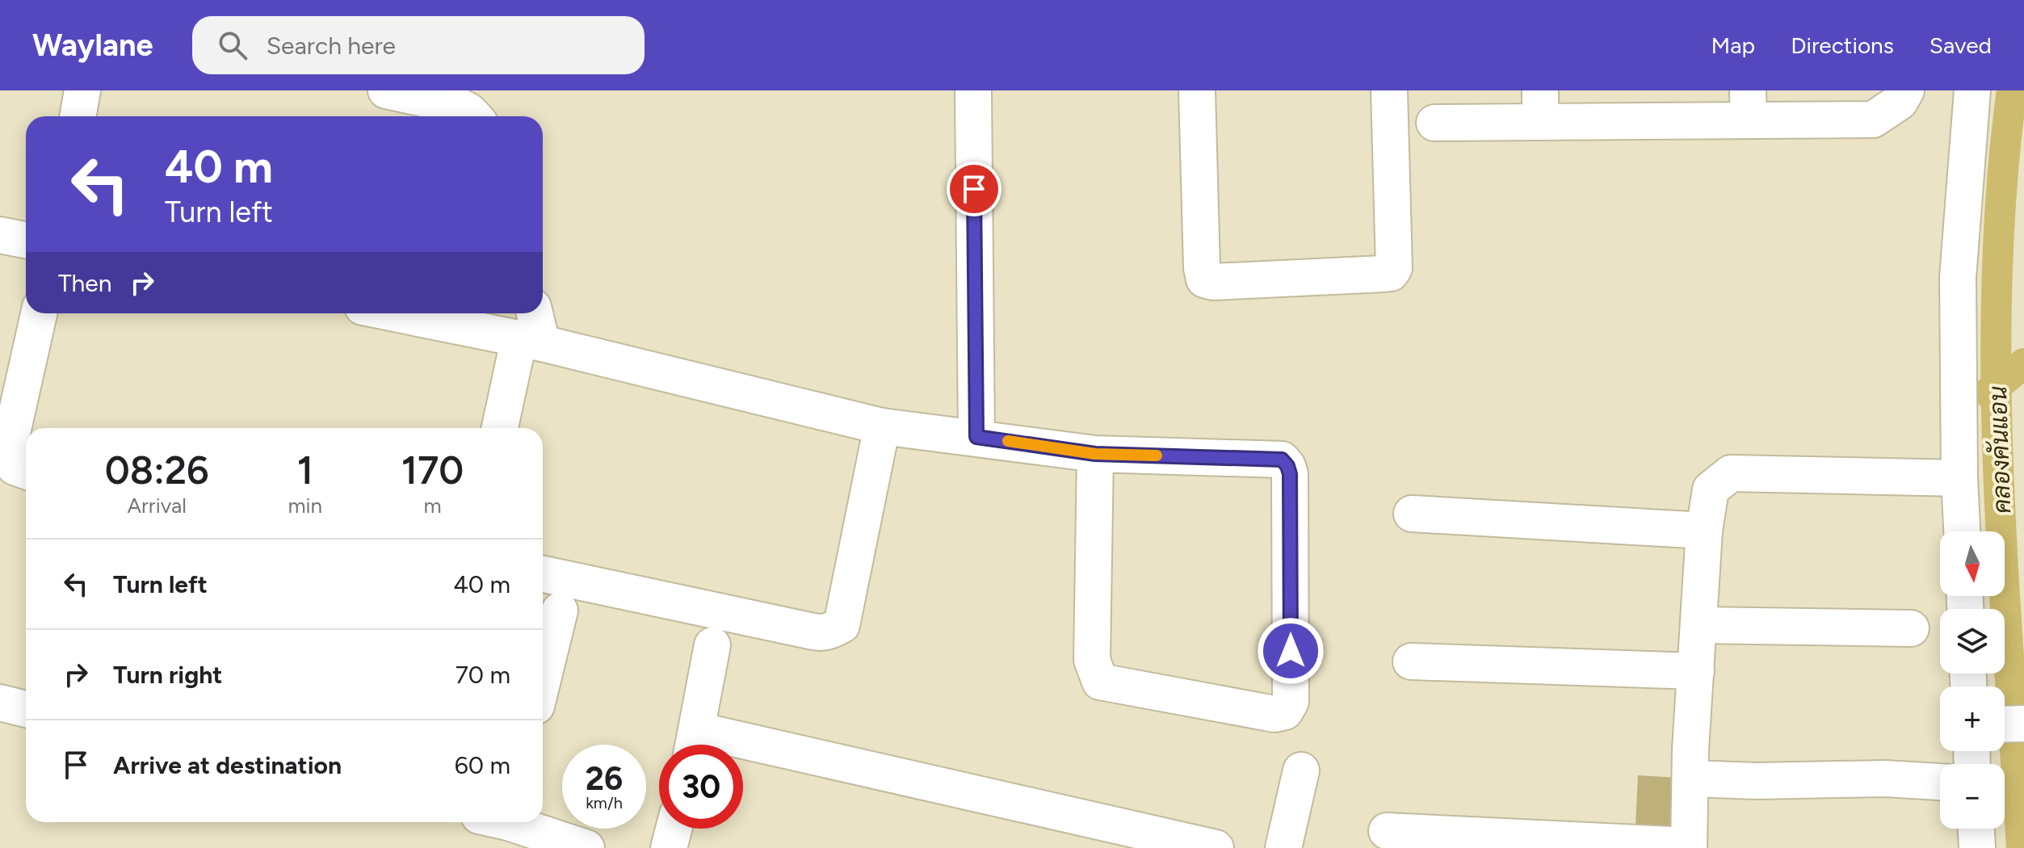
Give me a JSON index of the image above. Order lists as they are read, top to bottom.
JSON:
{
  "water": ["คลองคันแอน"],
  "north": "bottom",
  "page": {
    "header": "Waylane",
    "search": "Search here",
    "nav": ["Map", "Directions", "Saved"],
    "turn": ["40 m", "Turn left"],
    "then": "Then",
    "eta": [
      "08:26",
      "Arrival",
      "1",
      "min",
      "170",
      "m"
    ],
    "map_buttons": ["+", "−"],
    "list": [
      {
        "name": "Turn left",
        "value": "40 m"
      },
      {
        "name": "Turn right",
        "value": "70 m"
      },
      {
        "name": "Arrive at destination",
        "value": "60 m"
      }
    ],
    "speed": "26 km/h",
    "limit": "30"
  }
}
